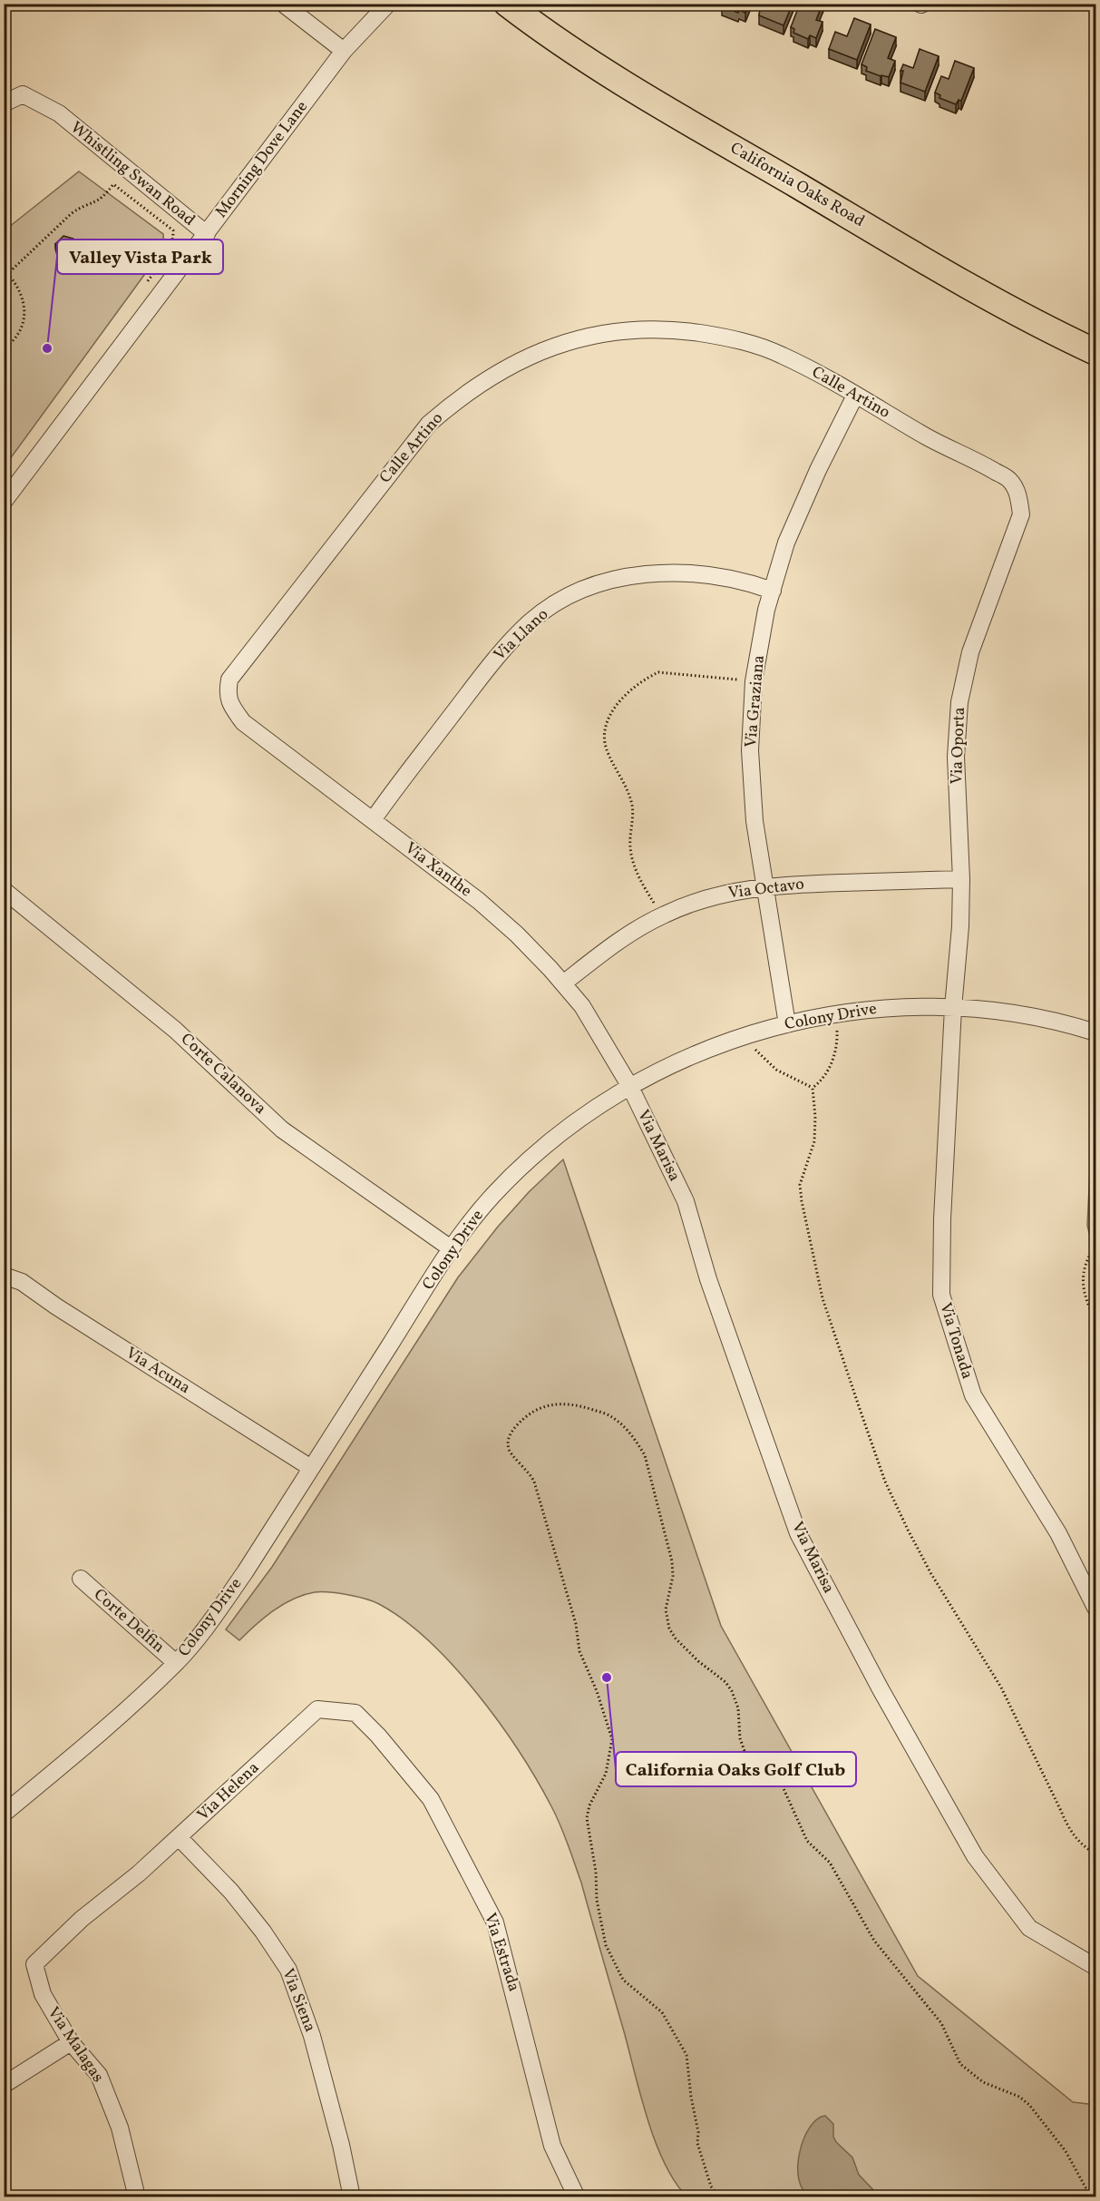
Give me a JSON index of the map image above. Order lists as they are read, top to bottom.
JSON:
{
  "streets": {
    "main road": ["California Oaks Road"],
    "street": [
      "Morning Dove Lane",
      "Whistling Swan Road",
      "Calle Artino",
      "Via Llano",
      "Via Graziana",
      "Via Oporta",
      "Via Xanthe",
      "Via Octavo",
      "Colony Drive",
      "Corte Calanova",
      "Via Marisa",
      "Via Tonada",
      "Via Acuna",
      "Corte Delfin",
      "Via Helena",
      "Via Estrada",
      "Via Siena",
      "Via Malagas"
    ]
  },
  "crossings": [
    ["Morning Dove Lane", "Whistling Swan Road"],
    ["Calle Artino", "Via Graziana"],
    ["Calle Artino", "Via Oporta"],
    ["Calle Artino", "Via Xanthe"],
    ["Via Llano", "Via Graziana"],
    ["Via Llano", "Via Xanthe"],
    ["Via Graziana", "Via Octavo"],
    ["Via Graziana", "Colony Drive"],
    ["Via Oporta", "Via Octavo"],
    ["Via Oporta", "Colony Drive"],
    ["Via Oporta", "Via Tonada"],
    ["Via Xanthe", "Via Octavo"],
    ["Via Xanthe", "Colony Drive"],
    ["Via Xanthe", "Via Marisa"],
    ["Colony Drive", "Corte Calanova"],
    ["Colony Drive", "Via Marisa"],
    ["Colony Drive", "Via Tonada"],
    ["Colony Drive", "Via Acuna"],
    ["Colony Drive", "Corte Delfin"],
    ["Via Helena", "Via Estrada"],
    ["Via Helena", "Via Siena"],
    ["Via Helena", "Via Malagas"]
  ],
  "places": ["Valley Vista Park", "California Oaks Golf Club"]
}
